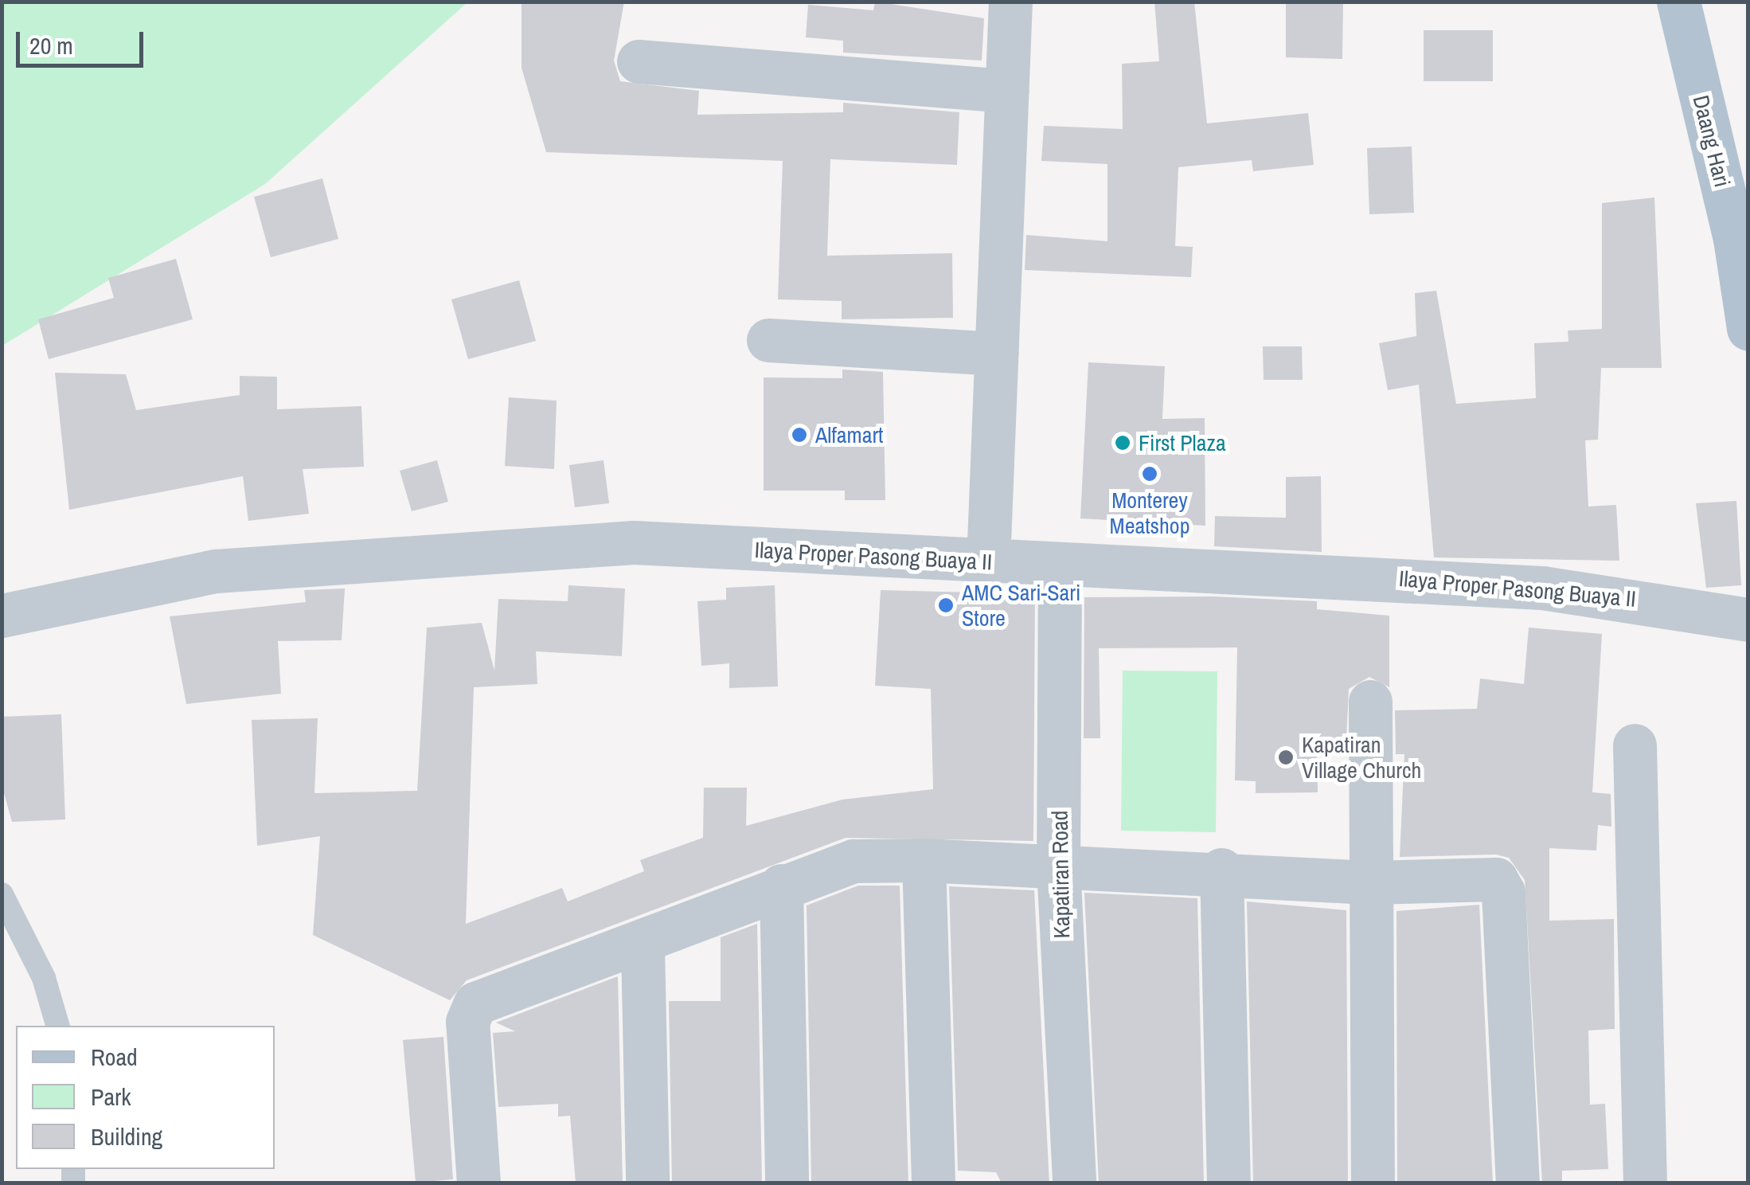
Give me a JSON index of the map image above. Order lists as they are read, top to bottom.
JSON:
{
  "streets": {
    "main road": ["Daang Hari"],
    "street": ["Ilaya Proper Pasong Buaya II", "Kapatiran Road"]
  },
  "crossings": [
    ["Ilaya Proper Pasong Buaya II", "Kapatiran Road"]
  ],
  "places": [
    "Alfamart",
    "First Plaza",
    "Monterey Meatshop",
    "AMC Sari-Sari Store",
    "Kapatiran Village Church"
  ],
  "legend": ["Road", "Park", "Building"],
  "scale_bar": "20 m"
}
